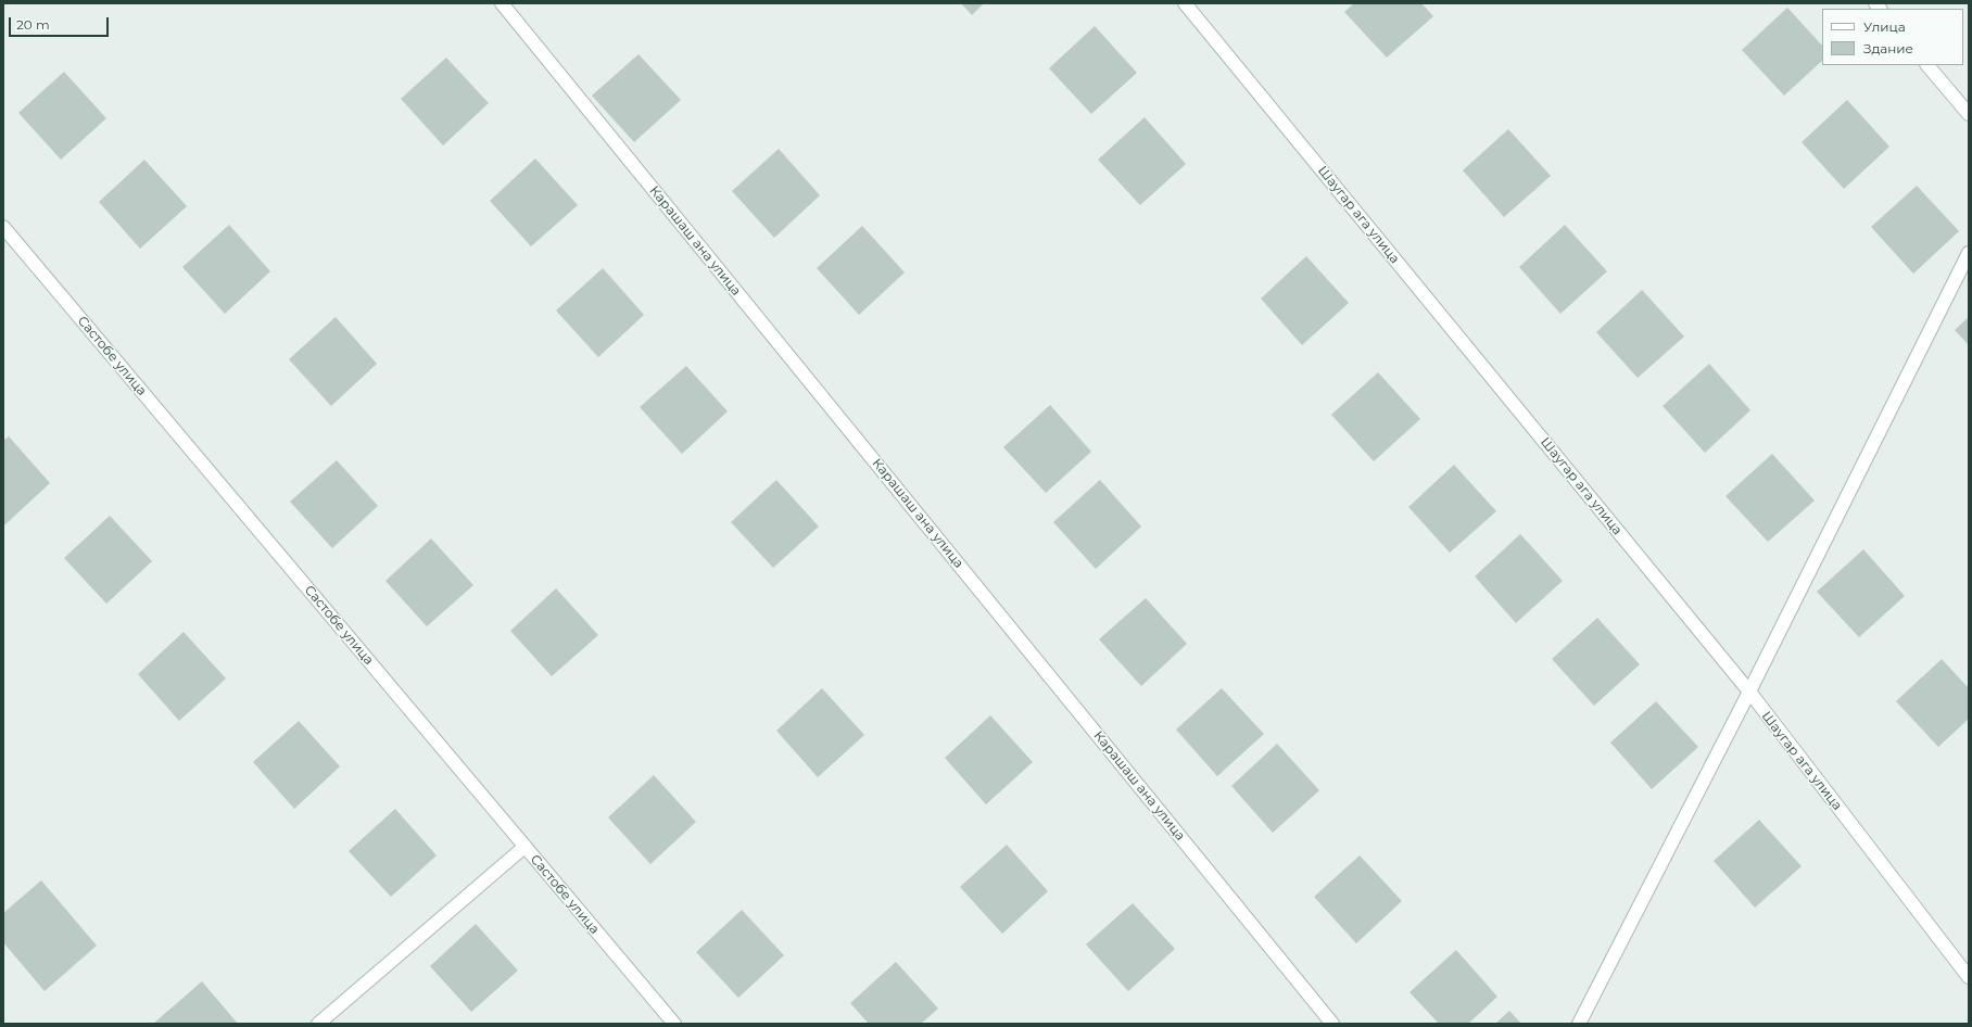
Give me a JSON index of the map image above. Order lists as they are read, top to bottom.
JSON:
{
  "streets": {
    "street": ["Шаугар ага улица", "Карашаш ана улица", "Састобе улица"]
  },
  "legend": ["Улица", "Здание"],
  "scale_bar": "20 m"
}
